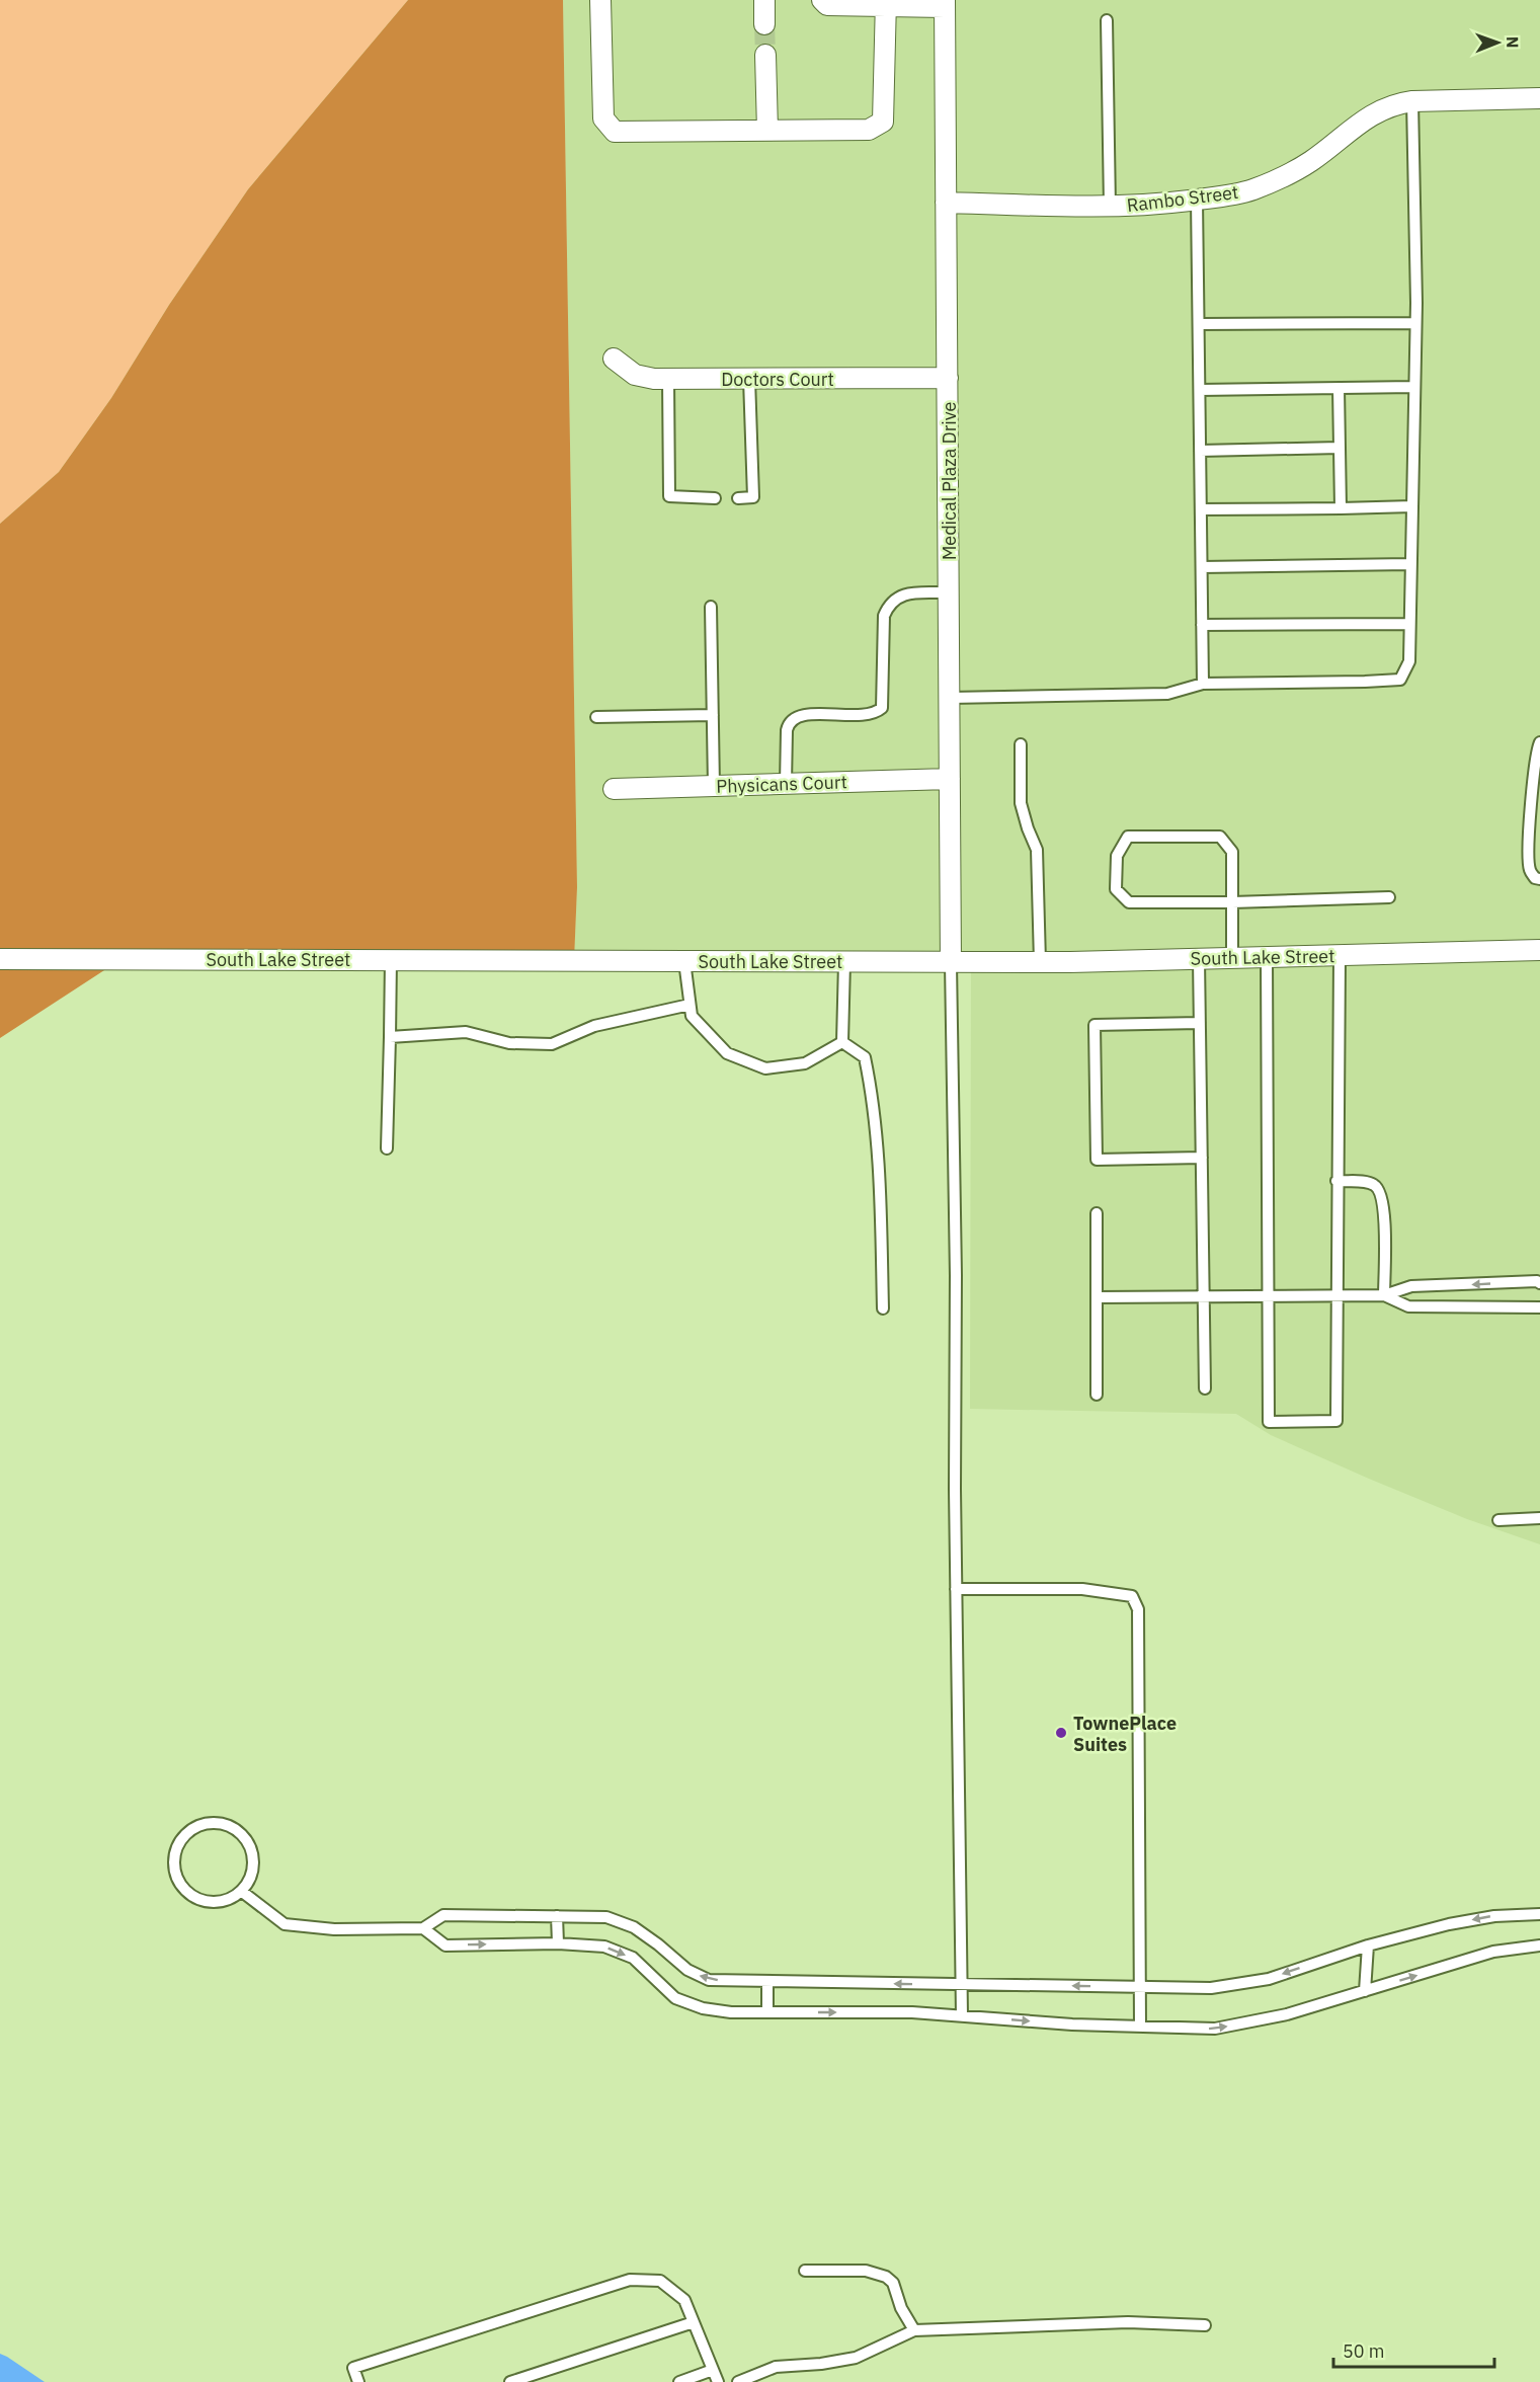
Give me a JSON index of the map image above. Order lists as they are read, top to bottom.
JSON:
{
  "streets": {
    "street": [
      "Rambo Street",
      "Doctors Court",
      "Medical Plaza Drive",
      "Physicans Court",
      "South Lake Street"
    ]
  },
  "crossings": [
    ["Rambo Street", "Medical Plaza Drive"],
    ["Doctors Court", "Medical Plaza Drive"],
    ["Medical Plaza Drive", "Physicans Court"],
    ["Medical Plaza Drive", "South Lake Street"]
  ],
  "places": ["TownePlace Suites"],
  "scale_bar": "50 m",
  "north": "right"
}
